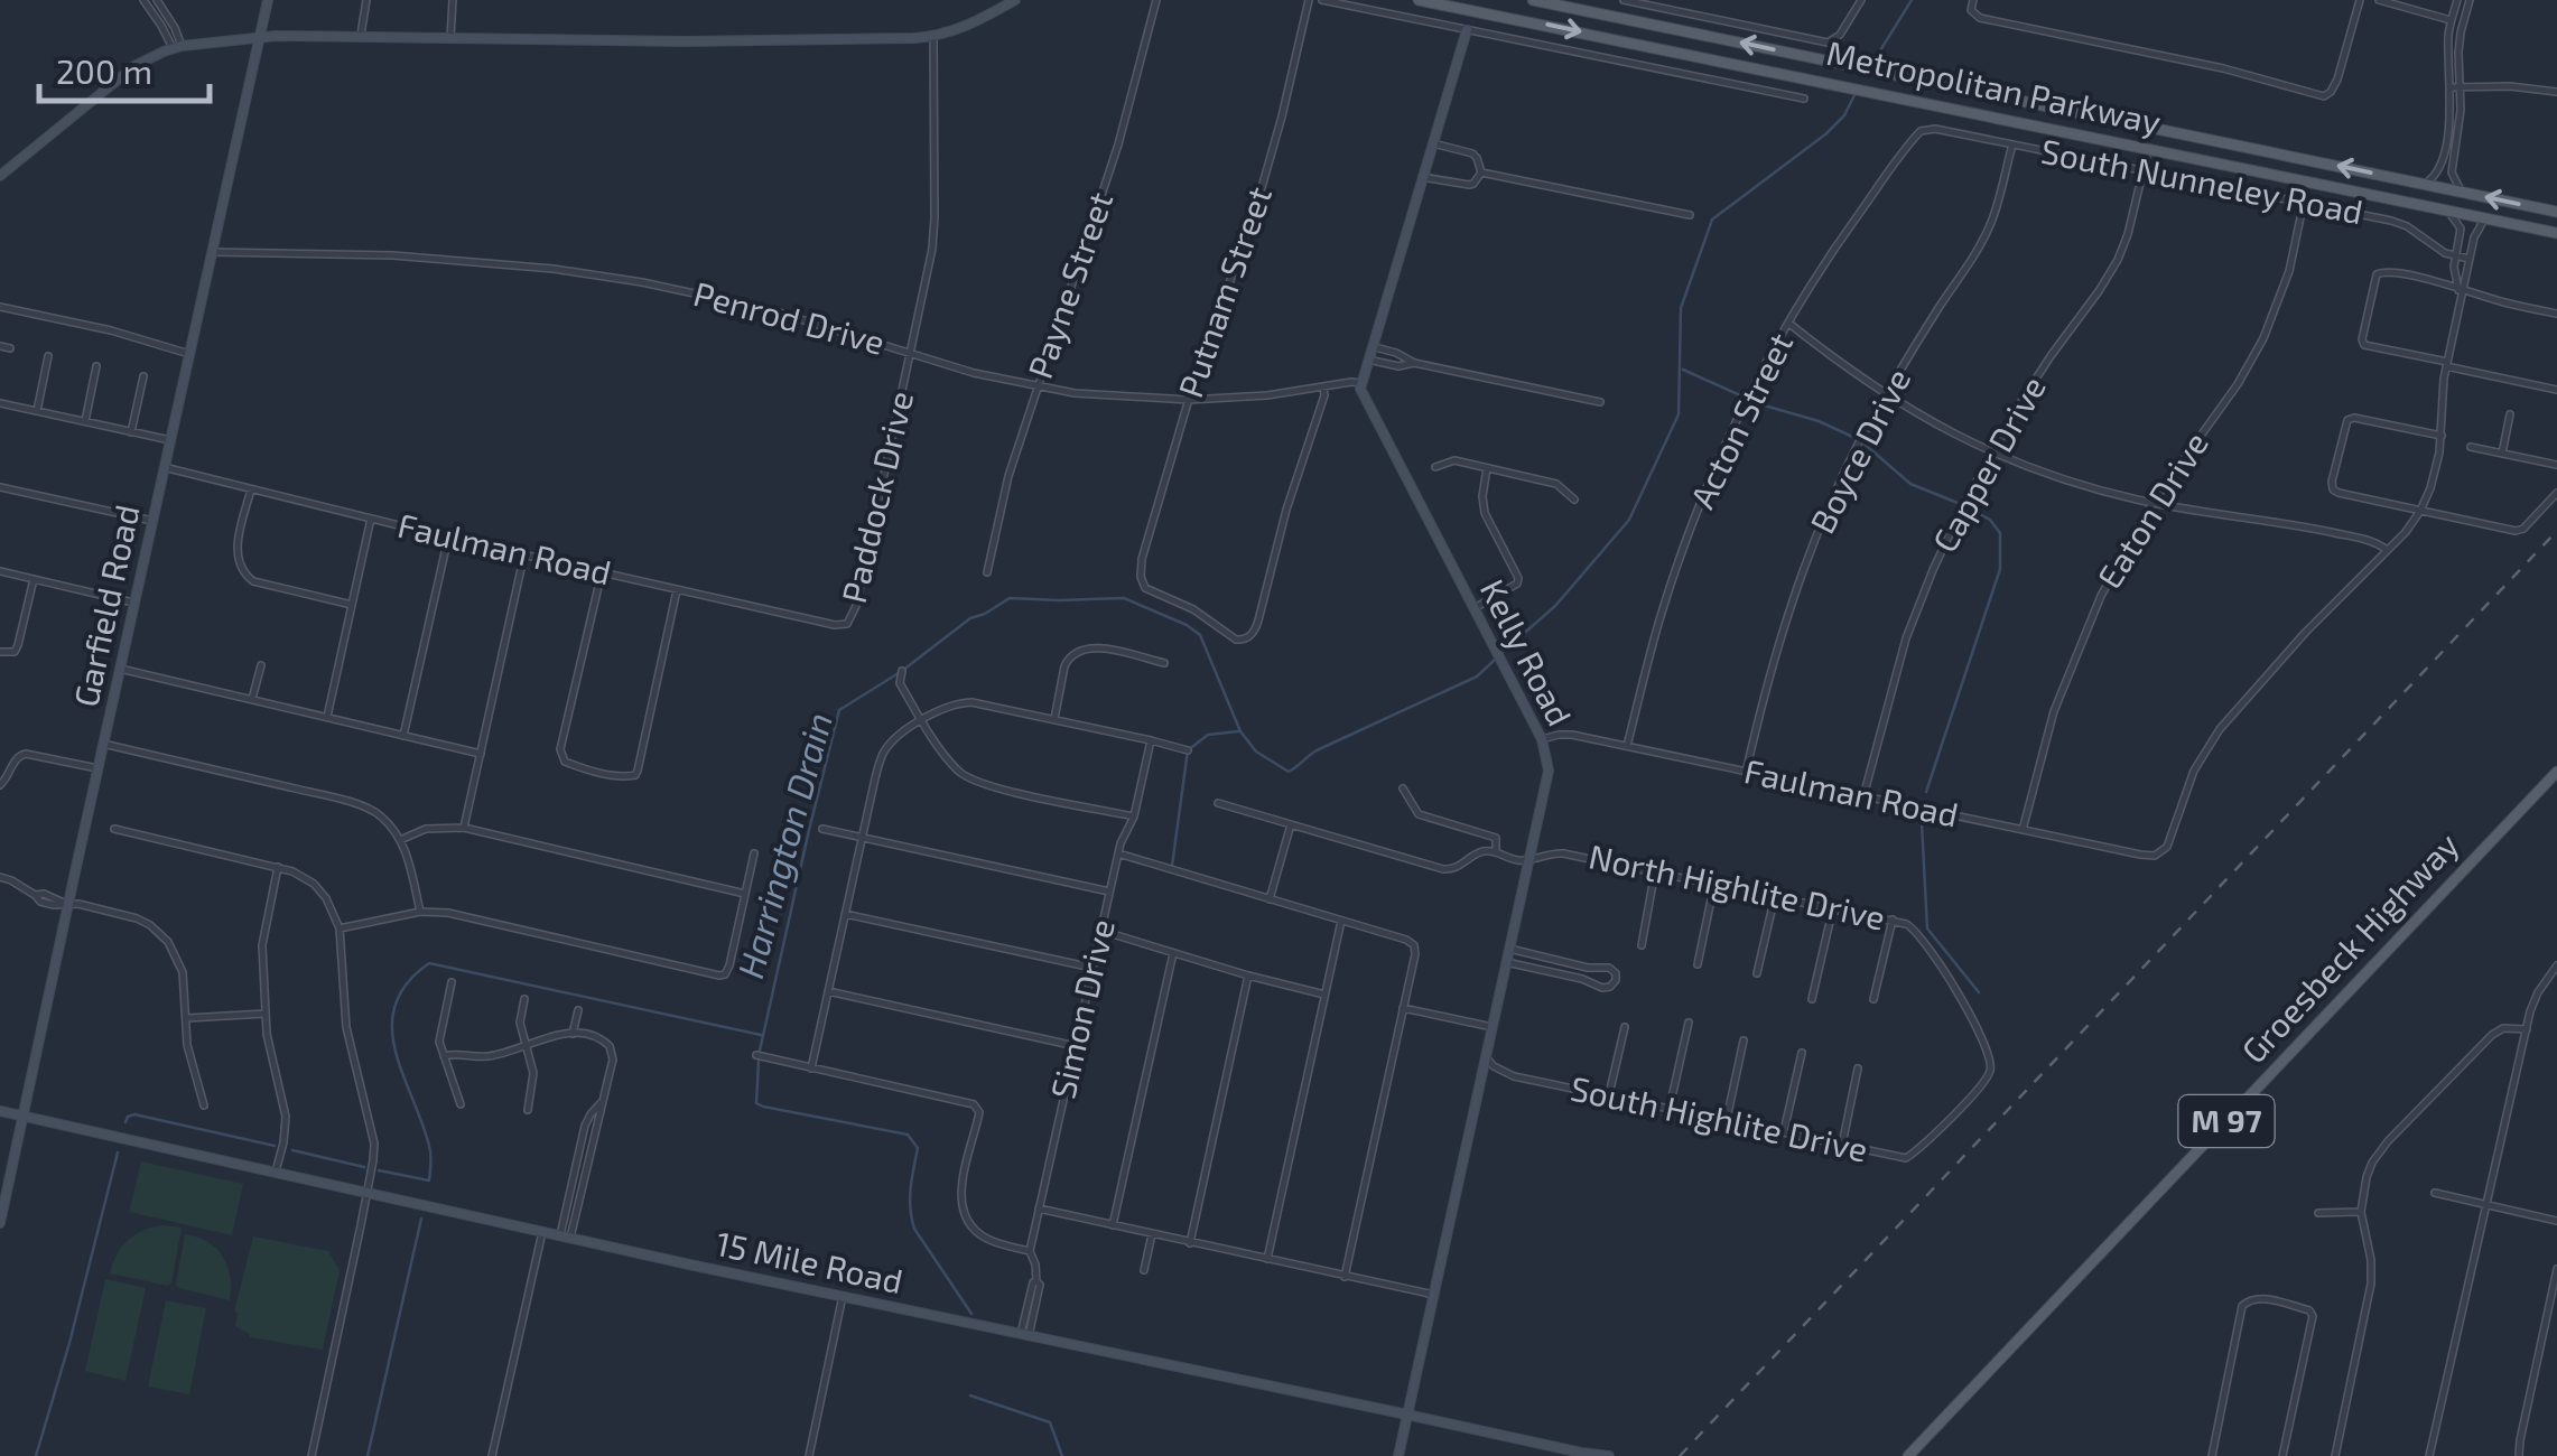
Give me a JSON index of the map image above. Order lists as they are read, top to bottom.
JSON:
{
  "streets": {
    "main road": [
      "Metropolitan Parkway",
      "Garfield Road",
      "Kelly Road",
      "Groesbeck Highway",
      "M 97",
      "15 Mile Road"
    ],
    "street": [
      "South Nunneley Road",
      "Payne Street",
      "Putnam Street",
      "Penrod Drive",
      "Acton Street",
      "Boyce Drive",
      "Capper Drive",
      "Paddock Drive",
      "Eaton Drive",
      "Faulman Road",
      "North Highlite Drive",
      "Simon Drive",
      "South Highlite Drive"
    ]
  },
  "crossings": [
    ["Metropolitan Parkway", "Capper Drive"],
    ["South Nunneley Road", "Acton Street"],
    ["South Nunneley Road", "Boyce Drive"],
    ["South Nunneley Road", "Capper Drive"],
    ["South Nunneley Road", "Eaton Drive"],
    ["Payne Street", "Penrod Drive"],
    ["Putnam Street", "Penrod Drive"],
    ["Penrod Drive", "Paddock Drive"],
    ["Penrod Drive", "Garfield Road"],
    ["Penrod Drive", "Kelly Road"],
    ["Acton Street", "Faulman Road"],
    ["Boyce Drive", "Faulman Road"],
    ["Capper Drive", "Faulman Road"],
    ["Paddock Drive", "Faulman Road"],
    ["Eaton Drive", "Faulman Road"],
    ["Faulman Road", "Garfield Road"],
    ["Faulman Road", "Kelly Road"],
    ["Garfield Road", "15 Mile Road"],
    ["Kelly Road", "North Highlite Drive"],
    ["Kelly Road", "South Highlite Drive"],
    ["Kelly Road", "15 Mile Road"],
    ["North Highlite Drive", "South Highlite Drive"],
    ["Simon Drive", "15 Mile Road"]
  ],
  "water": ["Harrington Drain"],
  "scale_bar": "200 m"
}
